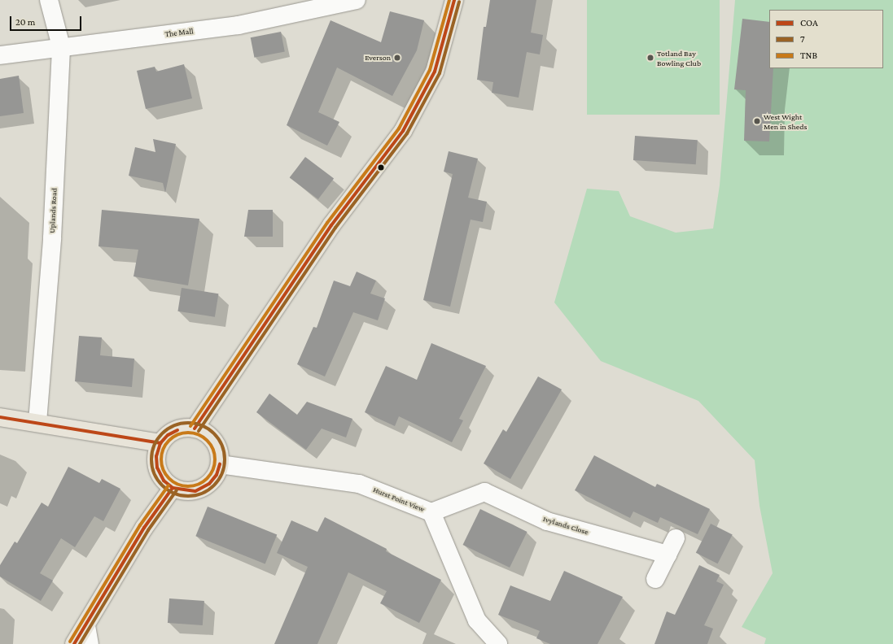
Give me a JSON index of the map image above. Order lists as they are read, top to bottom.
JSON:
{
  "streets": {
    "street": [
      "The Mall",
      "Uplands Road",
      "Hurst Point View",
      "Ivylands Close"
    ]
  },
  "crossings": [
    ["The Mall", "Uplands Road"],
    ["Hurst Point View", "Ivylands Close"]
  ],
  "places": ["Everson", "Totland Bay Bowling Club", "West Wight Men in Sheds"],
  "lines": ["transit line COA", "transit line TNB", "transit line 7"],
  "legend": ["COA", "7", "TNB"],
  "scale_bar": "20 m"
}
